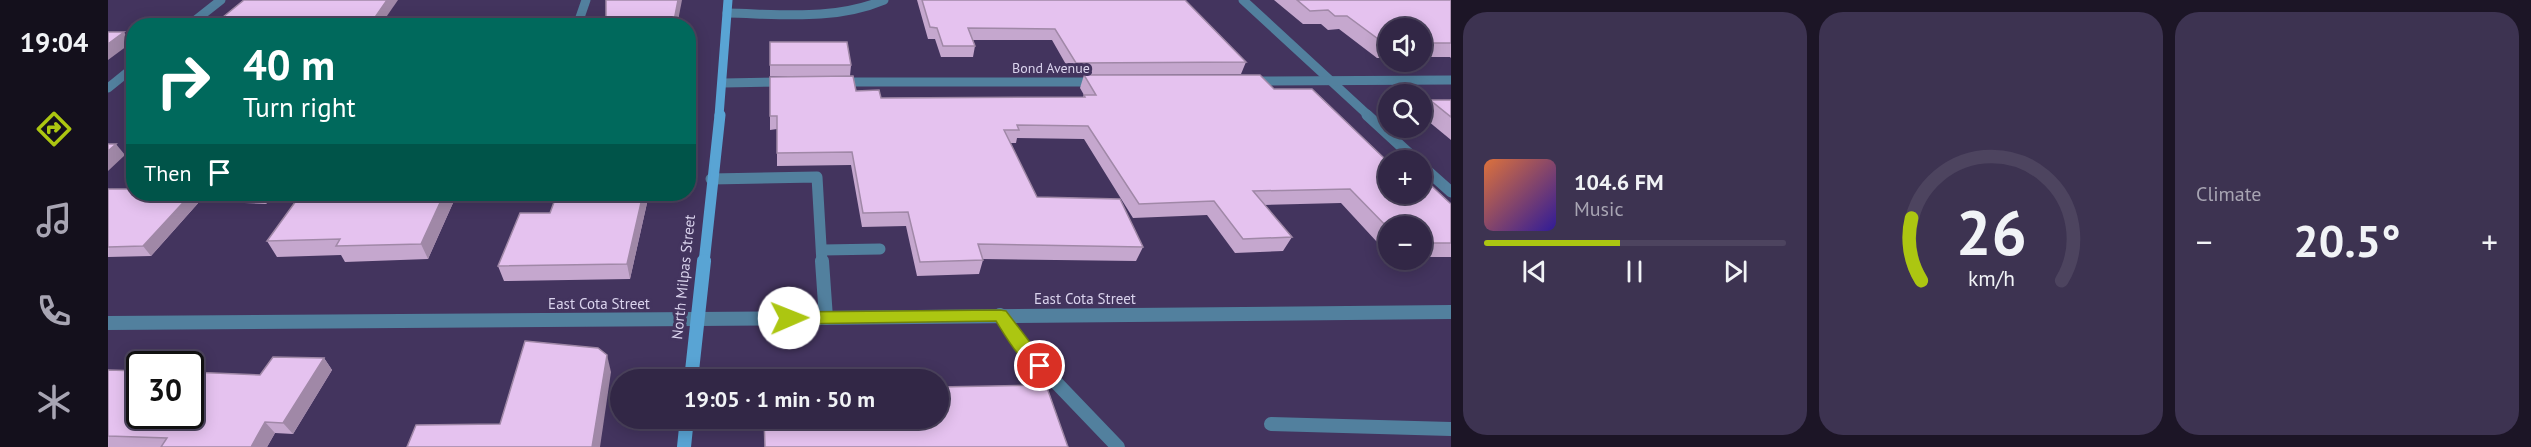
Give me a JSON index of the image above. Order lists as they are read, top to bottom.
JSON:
{
  "streets": {
    "main road": ["North Milpas Street"],
    "street": ["Bond Avenue", "East Cota Street"]
  },
  "crossings": [
    ["North Milpas Street", "East Cota Street"]
  ],
  "page": {
    "tabs": "19:04",
    "tile": "Climate",
    "map_buttons": ["+", "−"],
    "turn": ["40 m", "Turn right"],
    "then": "Then",
    "song": ["104.6 FM", "Music"],
    "heat": ["−", "20.5°", "+"],
    "limit": "30",
    "trip": "19:05 · 1 min · 50 m",
    "gauge": ["26", "km/h"]
  }
}
